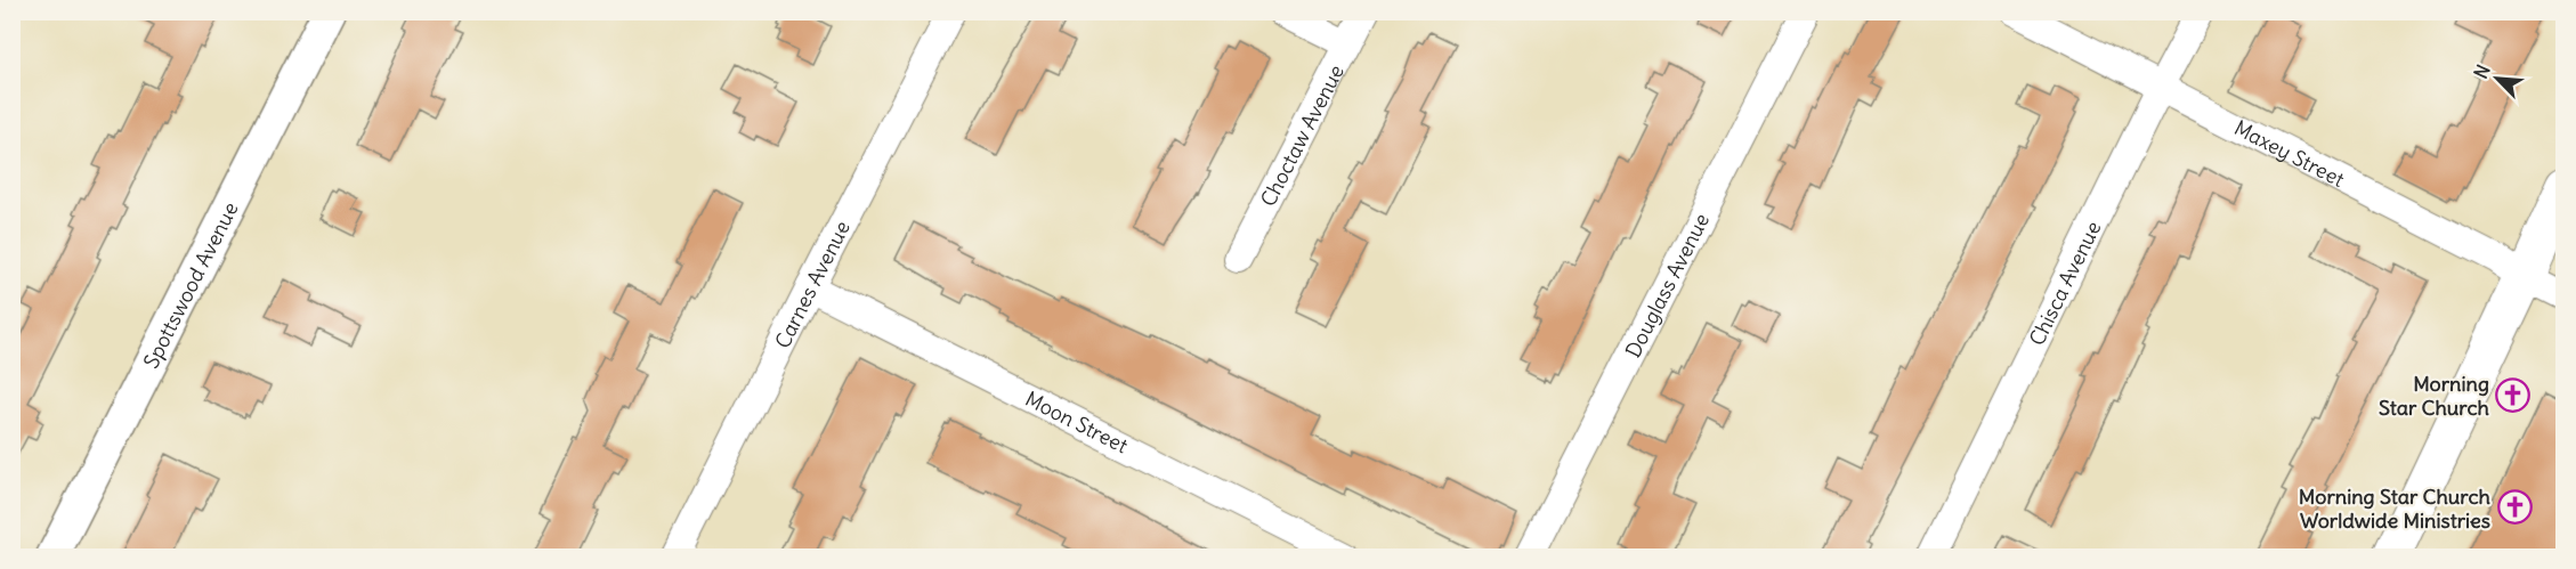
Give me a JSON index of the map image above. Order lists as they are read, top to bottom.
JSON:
{
  "streets": {
    "street": [
      "Choctaw Avenue",
      "Maxey Street",
      "Spottswood Avenue",
      "Carnes Avenue",
      "Chisca Avenue",
      "Douglass Avenue",
      "Moon Street"
    ]
  },
  "crossings": [
    ["Maxey Street", "Chisca Avenue"],
    ["Carnes Avenue", "Moon Street"]
  ],
  "places": {
    "church": ["Morning Star Church", "Morning Star Church Worldwide Ministries"]
  },
  "north": "top left"
}
